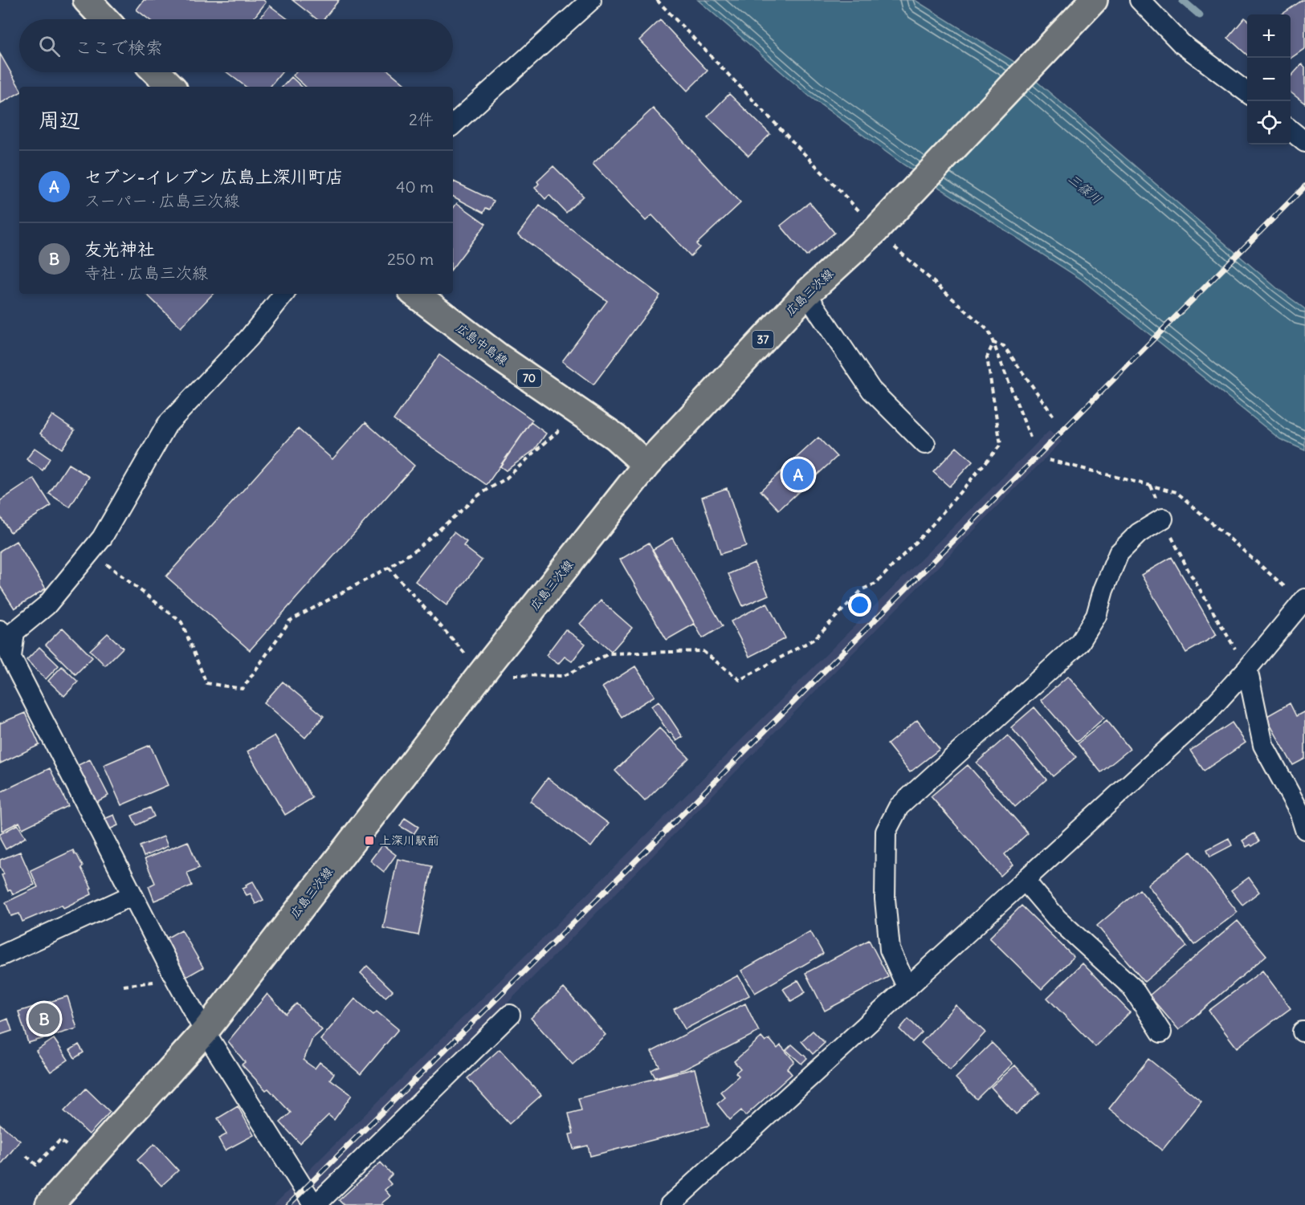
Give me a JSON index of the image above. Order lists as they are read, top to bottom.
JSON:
{
  "streets": {
    "main road": [
      "広島三次線",
      "37",
      "広島中島線",
      "70"
    ]
  },
  "crossings": [
    ["広島三次線", "広島中島線"]
  ],
  "water": ["三篠川"],
  "places": {
    "transit": ["上深川駅前"]
  },
  "page": {
    "map_buttons": ["+", "−"],
    "search": "ここで検索",
    "heading": ["周辺", "2件"],
    "list": [
      {
        "mark": "A",
        "name": "セブン-イレブン 広島上深川町店",
        "note": "スーパー · 広島三次線",
        "value": "40 m"
      },
      {
        "mark": "B",
        "name": "友光神社",
        "note": "寺社 · 広島三次線",
        "value": "250 m"
      }
    ],
    "pins": ["A", "B"]
  }
}
